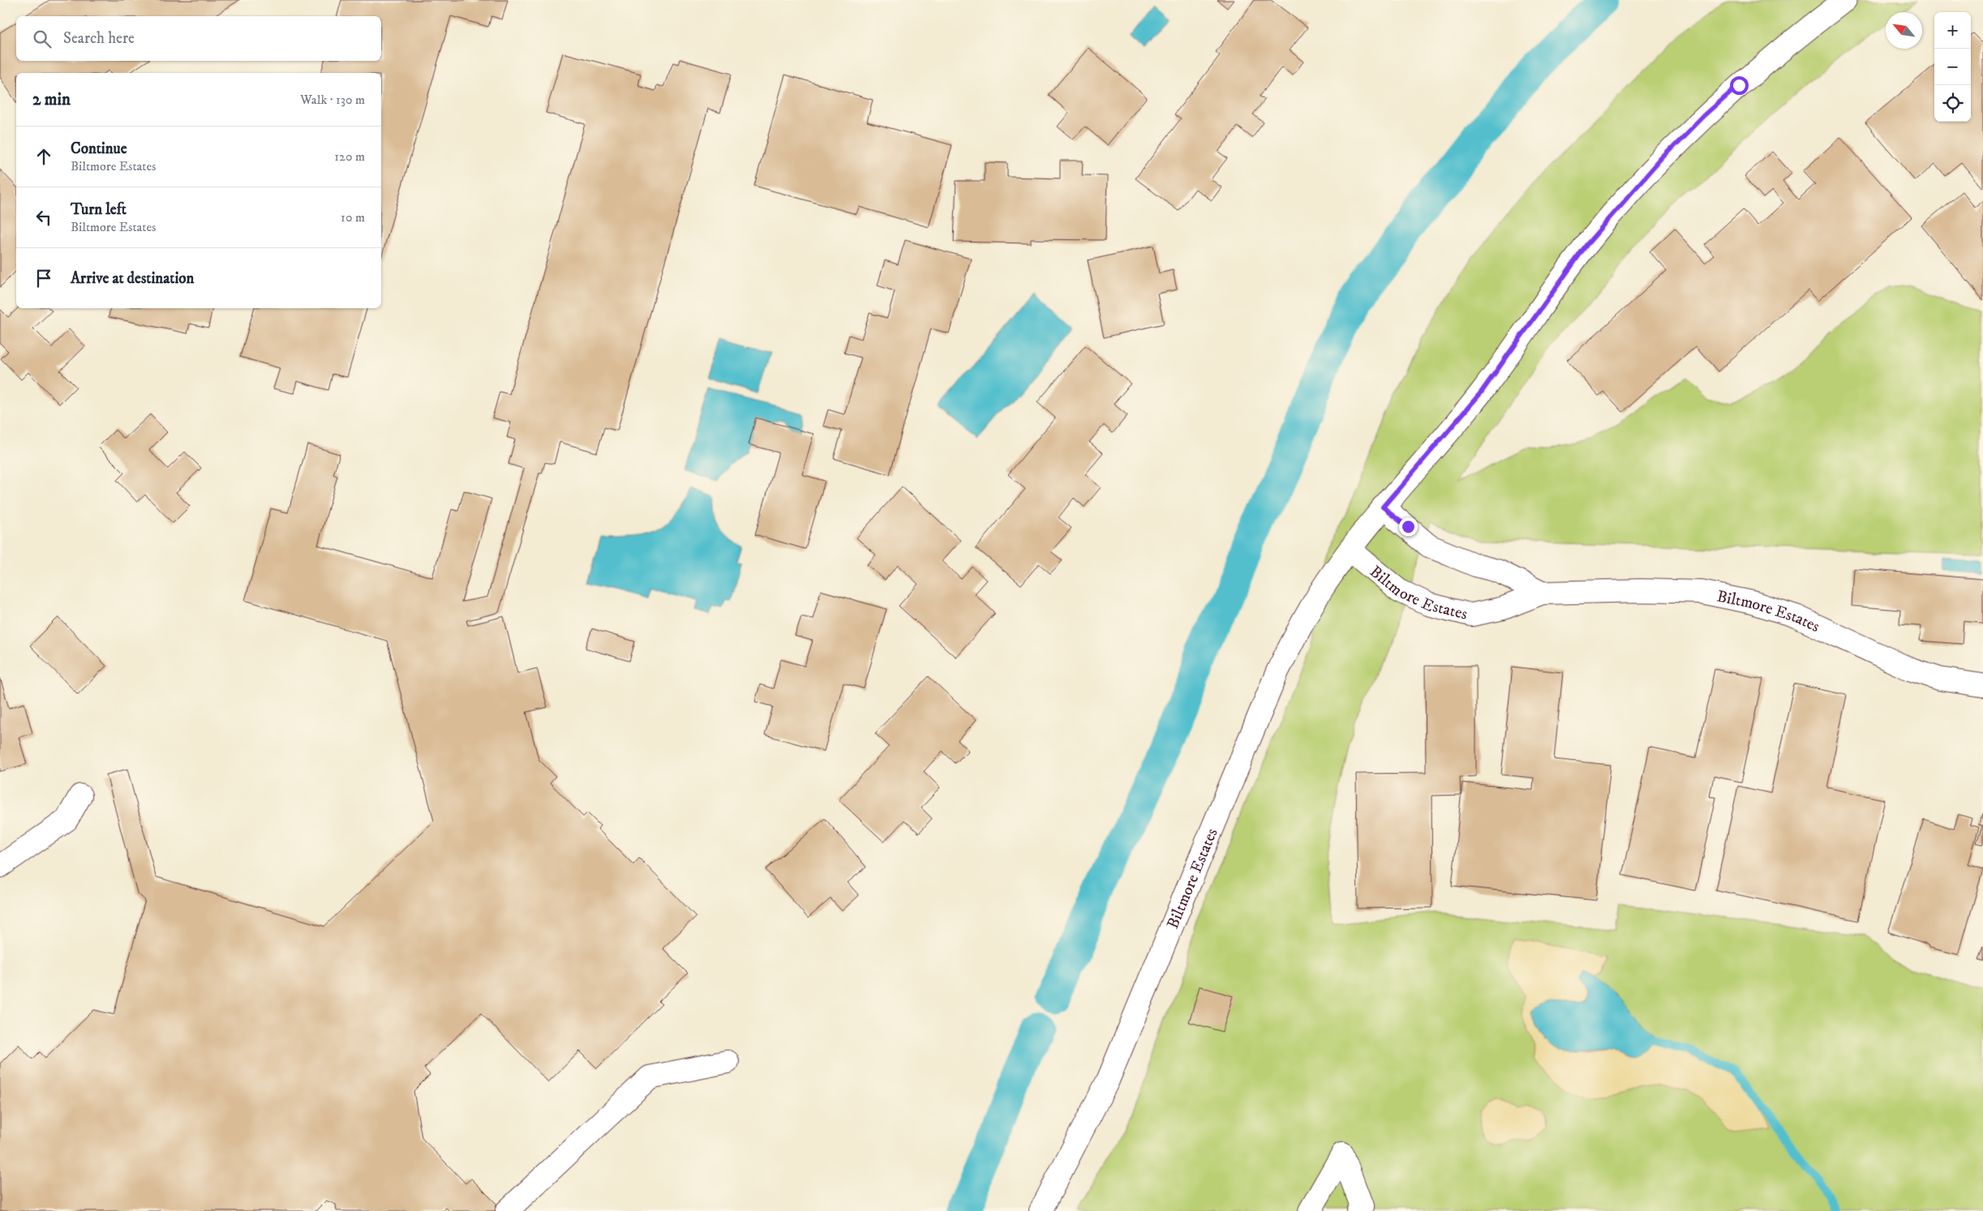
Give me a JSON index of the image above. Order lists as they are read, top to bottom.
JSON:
{
  "streets": {
    "street": ["Biltmore Estates"]
  },
  "north": "top left",
  "page": {
    "map_buttons": ["+", "−"],
    "search": "Search here",
    "heading": ["2 min", "Walk · 130 m"],
    "list": [
      ["Continue", "Biltmore Estates", "120 m"],
      ["Turn left", "Biltmore Estates", "10 m"],
      "Arrive at destination"
    ]
  }
}
